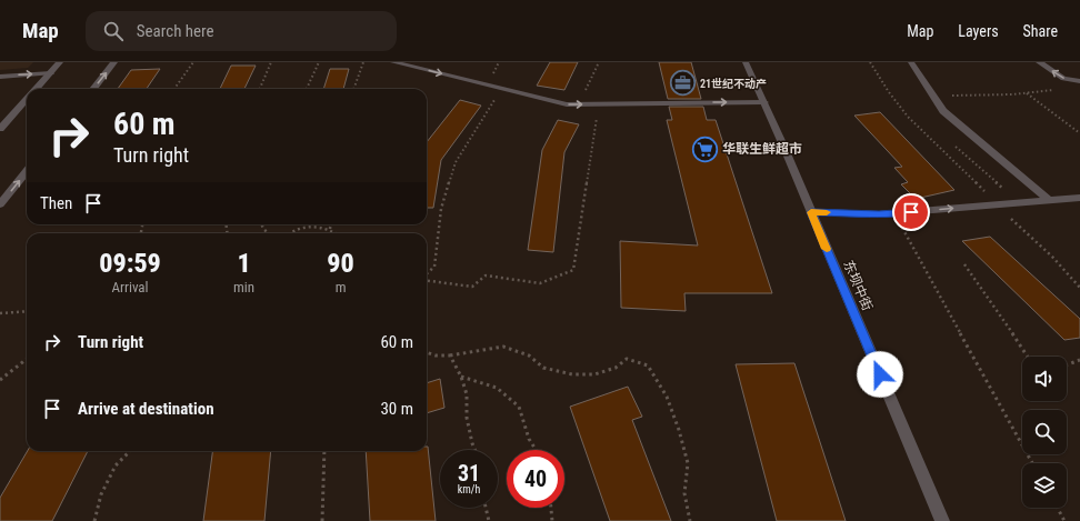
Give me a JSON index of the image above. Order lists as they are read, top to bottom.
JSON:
{
  "streets": {
    "street": ["东坝中街"]
  },
  "places": {
    "office": ["21世纪不动产"],
    "supermarket": ["华联生鲜超市"]
  },
  "page": {
    "header": "Map",
    "search": "Search here",
    "nav": ["Map", "Layers", "Share"],
    "turn": ["60 m", "Turn right"],
    "then": "Then",
    "eta": [
      "09:59",
      "Arrival",
      "1",
      "min",
      "90",
      "m"
    ],
    "list": [
      {
        "name": "Turn right",
        "value": "60 m"
      },
      {
        "name": "Arrive at destination",
        "value": "30 m"
      }
    ],
    "speed": "31 km/h",
    "limit": "40"
  }
}
